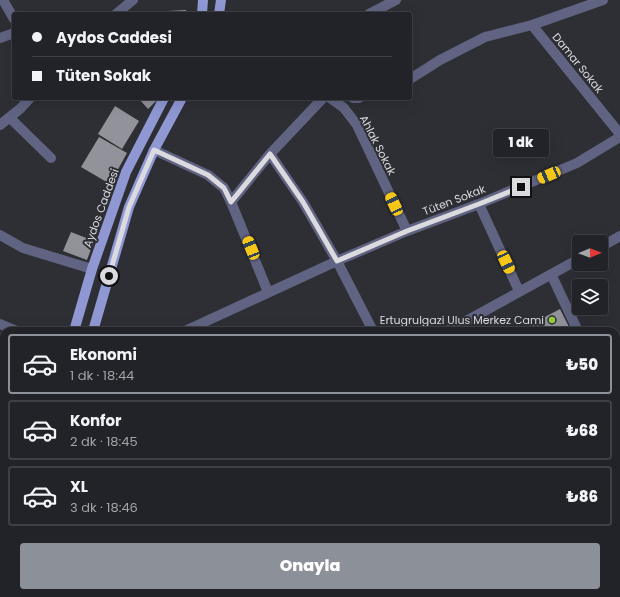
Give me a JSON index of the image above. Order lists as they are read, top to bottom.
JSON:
{
  "streets": {
    "main road": ["Aydos Caddesi"],
    "street": ["Damar Sokak", "Ahlak Sokak", "Tüten Sokak"]
  },
  "crossings": [
    ["Damar Sokak", "Tüten Sokak"],
    ["Ahlak Sokak", "Tüten Sokak"]
  ],
  "places": ["Ertugrulgazi Ulus Merkez Cami"],
  "north": "right",
  "page": {
    "banner": ["Aydos Caddesi", "Tüten Sokak"],
    "bubble": "1 dk",
    "list": [
      {
        "name": "Ekonomi",
        "note": "1 dk · 18:44",
        "value": "₺50"
      },
      {
        "name": "Konfor",
        "note": "2 dk · 18:45",
        "value": "₺68"
      },
      {
        "name": "XL",
        "note": "3 dk · 18:46",
        "value": "₺86"
      }
    ],
    "buttons": "Onayla"
  }
}
